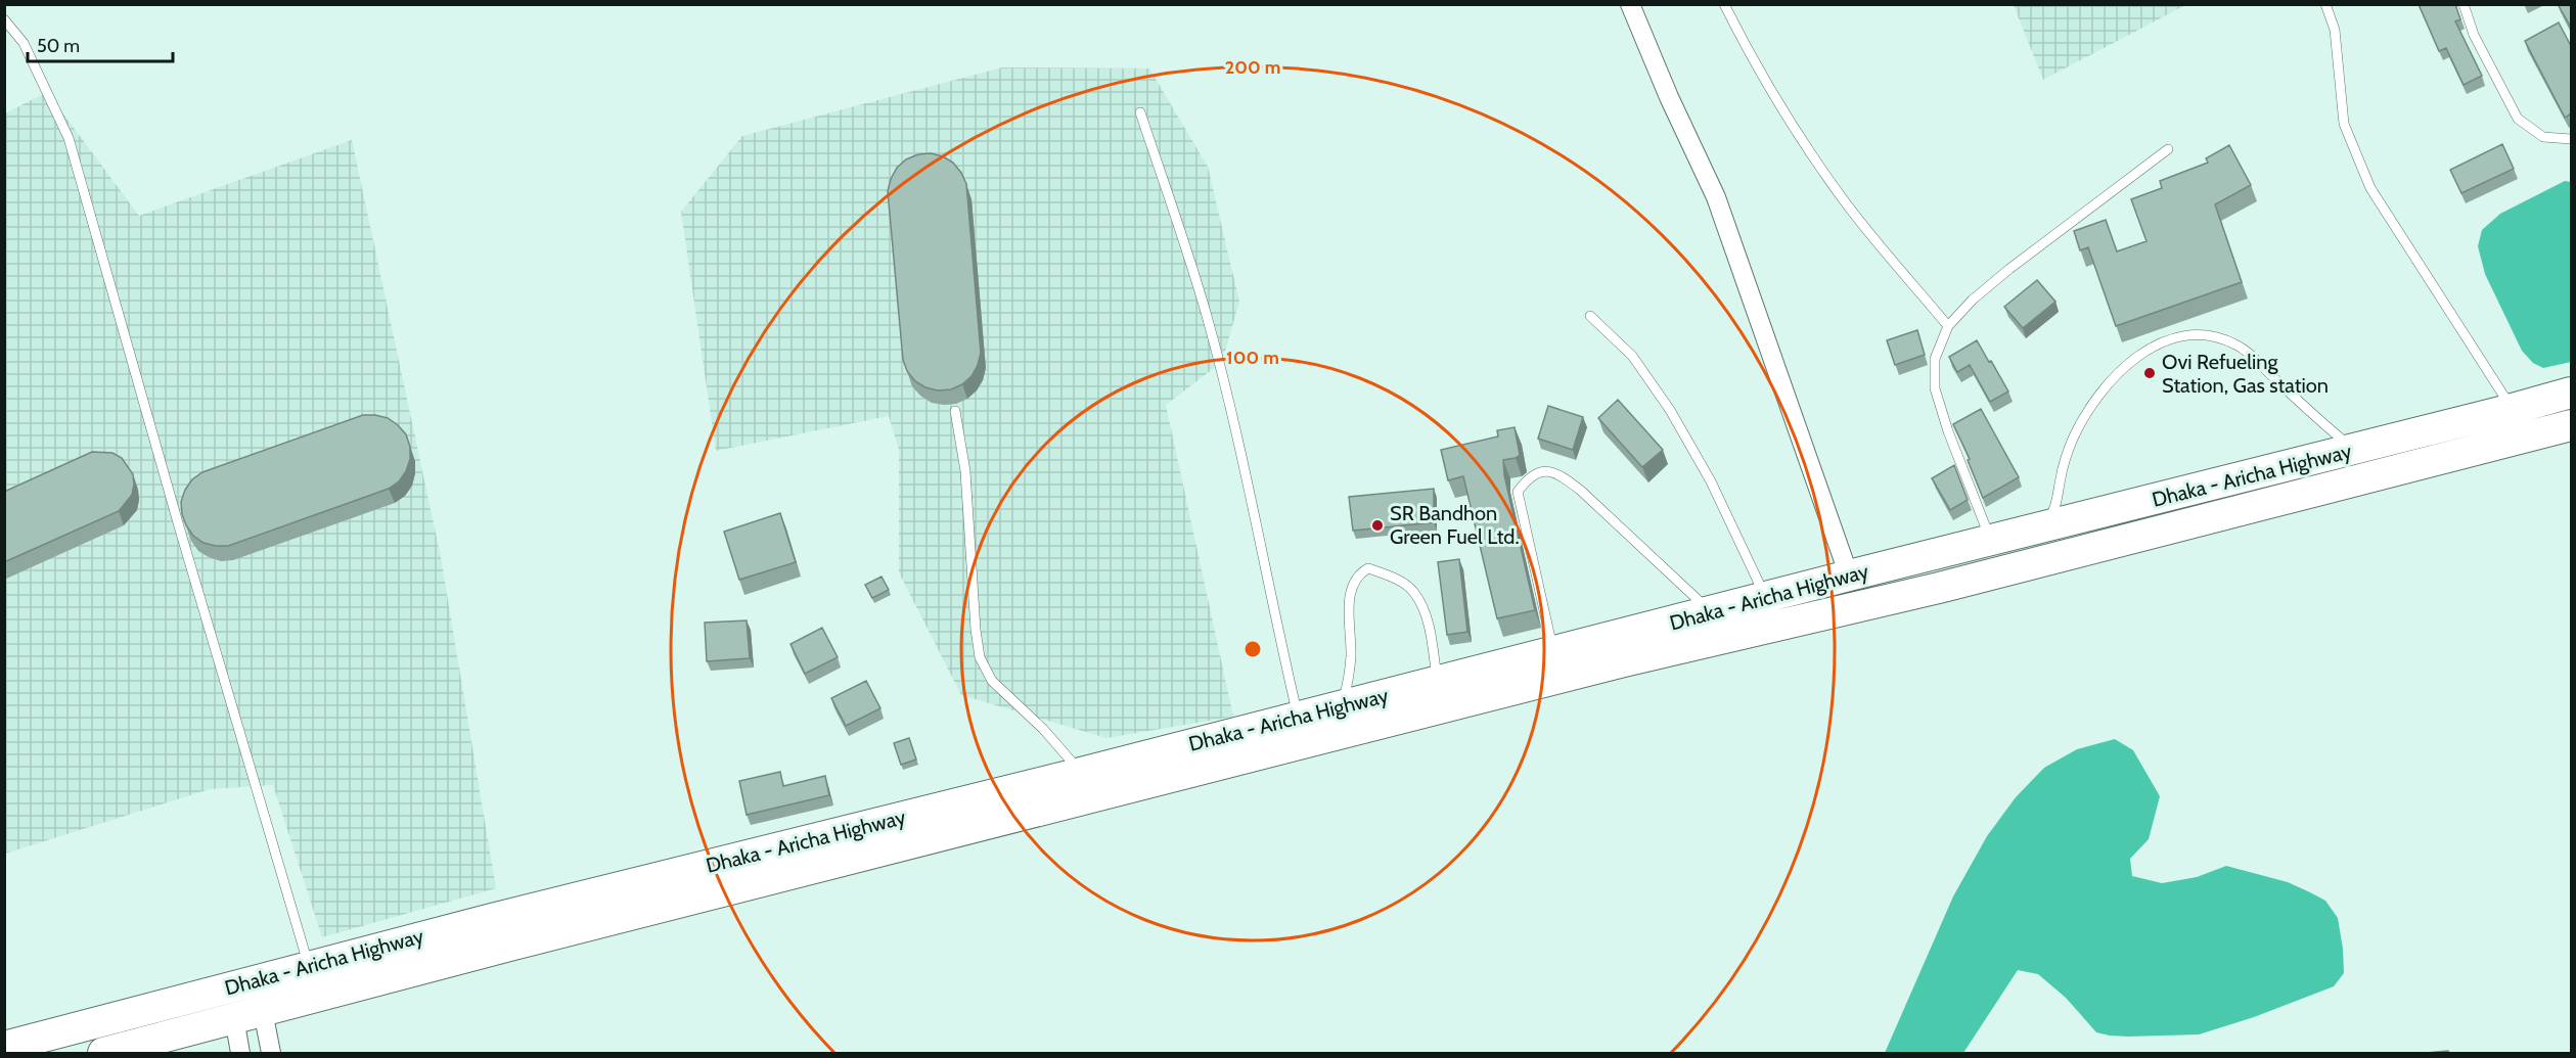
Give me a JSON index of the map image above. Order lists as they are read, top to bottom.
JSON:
{
  "streets": {
    "highway": ["Dhaka - Aricha Highway"]
  },
  "places": ["Ovi Refueling Station, Gas station", "SR Bandhon Green Fuel Ltd."],
  "scale_bar": "50 m",
  "rings": ["200 m", "100 m"]
}
